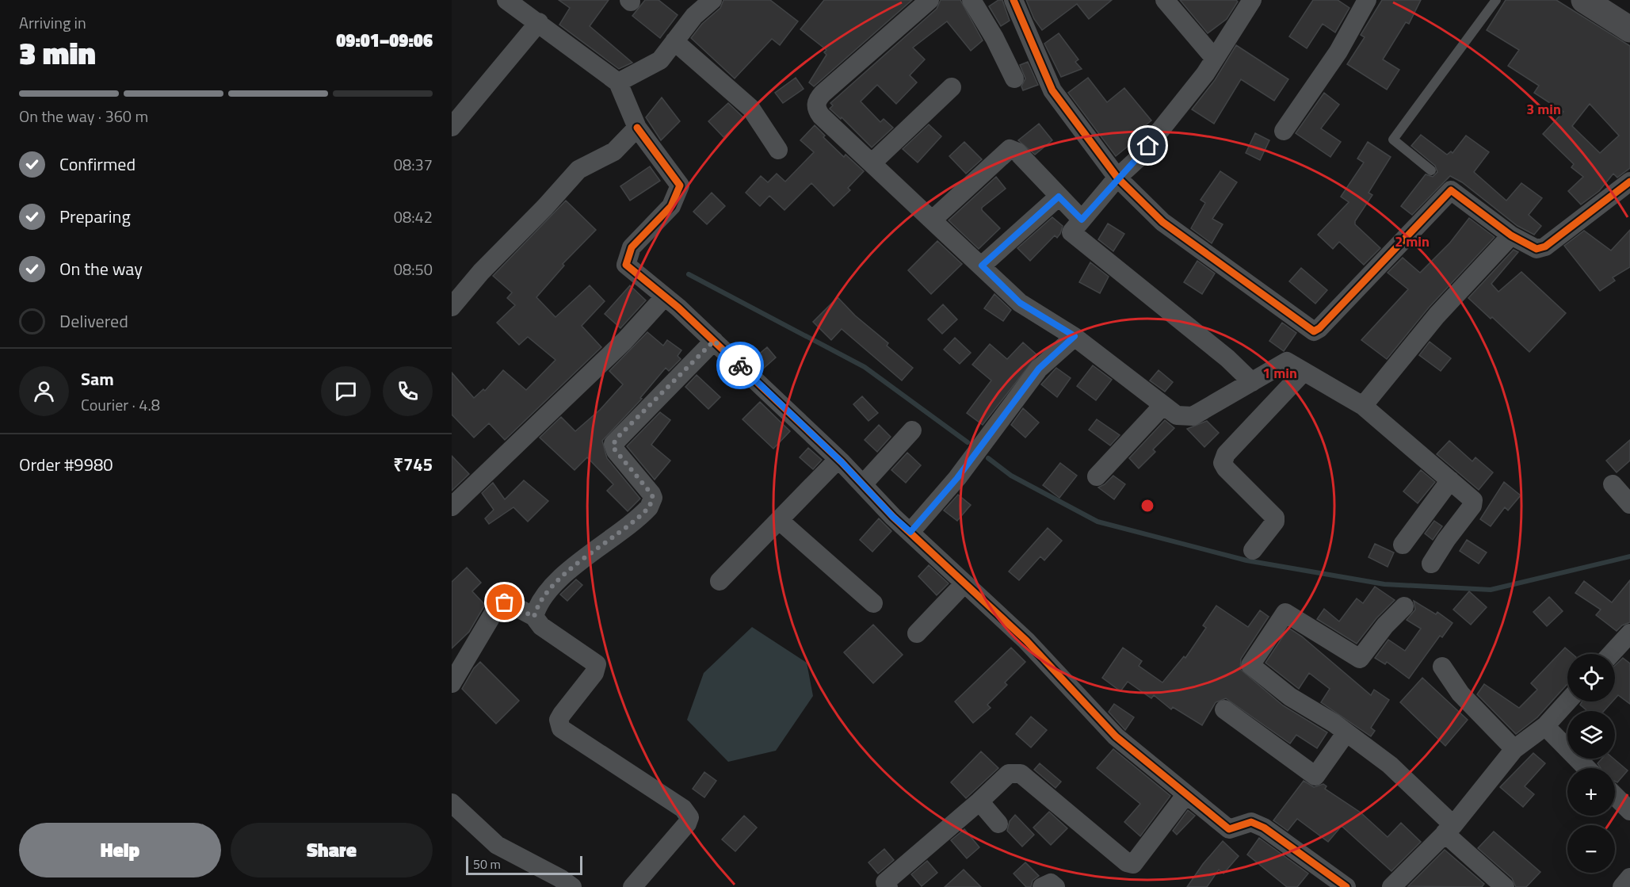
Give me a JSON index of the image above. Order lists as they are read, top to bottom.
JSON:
{
  "scale_bar": "50 m",
  "page": {
    "heading": ["3 min", "Arriving in", "09:01–09:06"],
    "panel": [
      "Sam",
      "Courier · 4.8",
      "Order #9980",
      "₹745"
    ],
    "bar": "On the way · 360 m",
    "list": [
      ["Confirmed", "08:37"],
      ["Preparing", "08:42"],
      ["On the way", "08:50"],
      "Delivered"
    ],
    "map_buttons": ["+", "−"],
    "buttons": ["Help", "Share"],
    "scale": "50 m"
  },
  "rings": ["3 min", "2 min", "1 min"]
}
